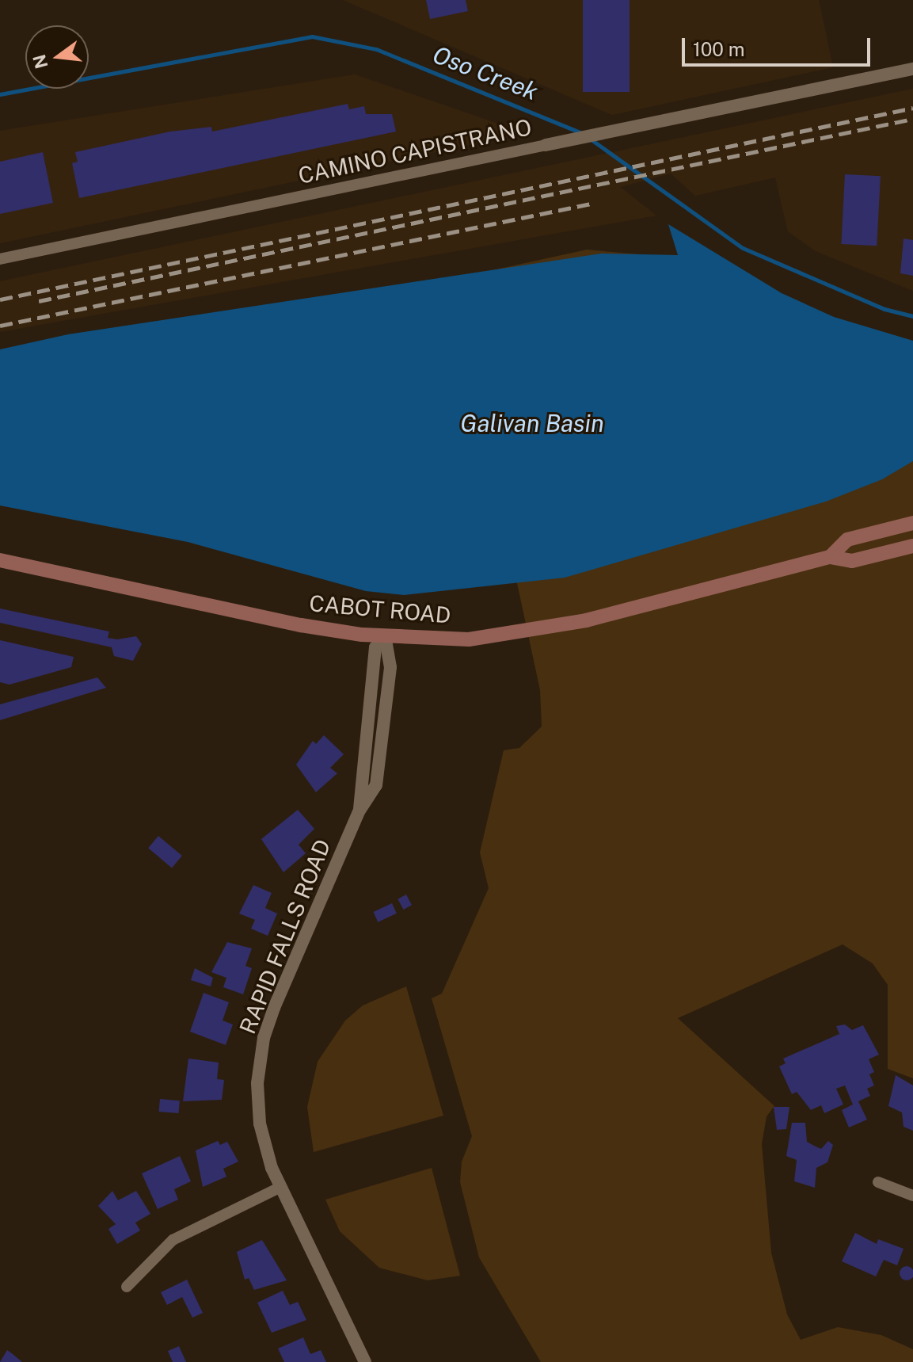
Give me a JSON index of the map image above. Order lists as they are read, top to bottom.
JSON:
{
  "streets": {
    "main road": ["CABOT ROAD"],
    "street": ["CAMINO CAPISTRANO", "RAPID FALLS ROAD"]
  },
  "crossings": [
    ["CABOT ROAD", "RAPID FALLS ROAD"]
  ],
  "water": ["Oso Creek", "Galivan Basin"],
  "scale_bar": "100 m",
  "north": "left"
}
